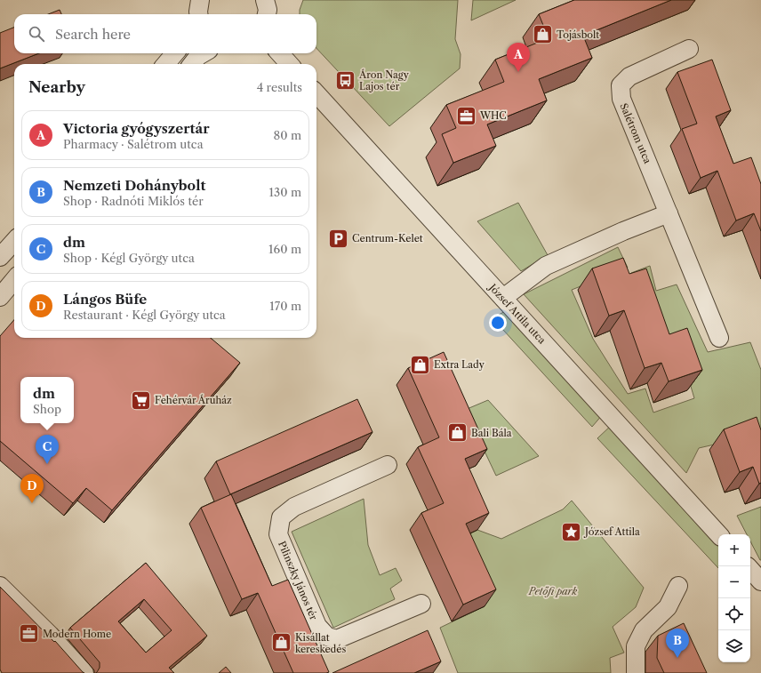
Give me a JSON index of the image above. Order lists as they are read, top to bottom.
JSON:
{
  "streets": {
    "street": ["Salétrom utca", "József Attila utca", "Pilinszky János tér"]
  },
  "parks": ["Petőfi park"],
  "places": {
    "shop": [
      "Tojásbolt",
      "Extra Lady",
      "Bali Bála",
      "Kisállat kereskedés"
    ],
    "bus stop": ["Áron Nagy Lajos tér"],
    "office": ["WHC", "Modern Home"],
    "parking": ["Centrum-Kelet"],
    "supermarket": ["Fehérvár Áruház"],
    "place": ["József Attila"]
  },
  "page": {
    "search": "Search here",
    "pins": [
      "A",
      "C",
      "D",
      "B"
    ],
    "heading": ["Nearby", "4 results"],
    "list": [
      {
        "mark": "A",
        "name": "Victoria gyógyszertár",
        "note": "Pharmacy · Salétrom utca",
        "value": "80 m"
      },
      {
        "mark": "B",
        "name": "Nemzeti Dohánybolt",
        "note": "Shop · Radnóti Miklós tér",
        "value": "130 m"
      },
      {
        "mark": "C",
        "name": "dm",
        "note": "Shop · Kégl György utca",
        "value": "160 m"
      },
      {
        "mark": "D",
        "name": "Lángos Büfe",
        "note": "Restaurant · Kégl György utca",
        "value": "170 m"
      }
    ],
    "popup": ["dm", "Shop"],
    "map_buttons": ["+", "−"]
  }
}
